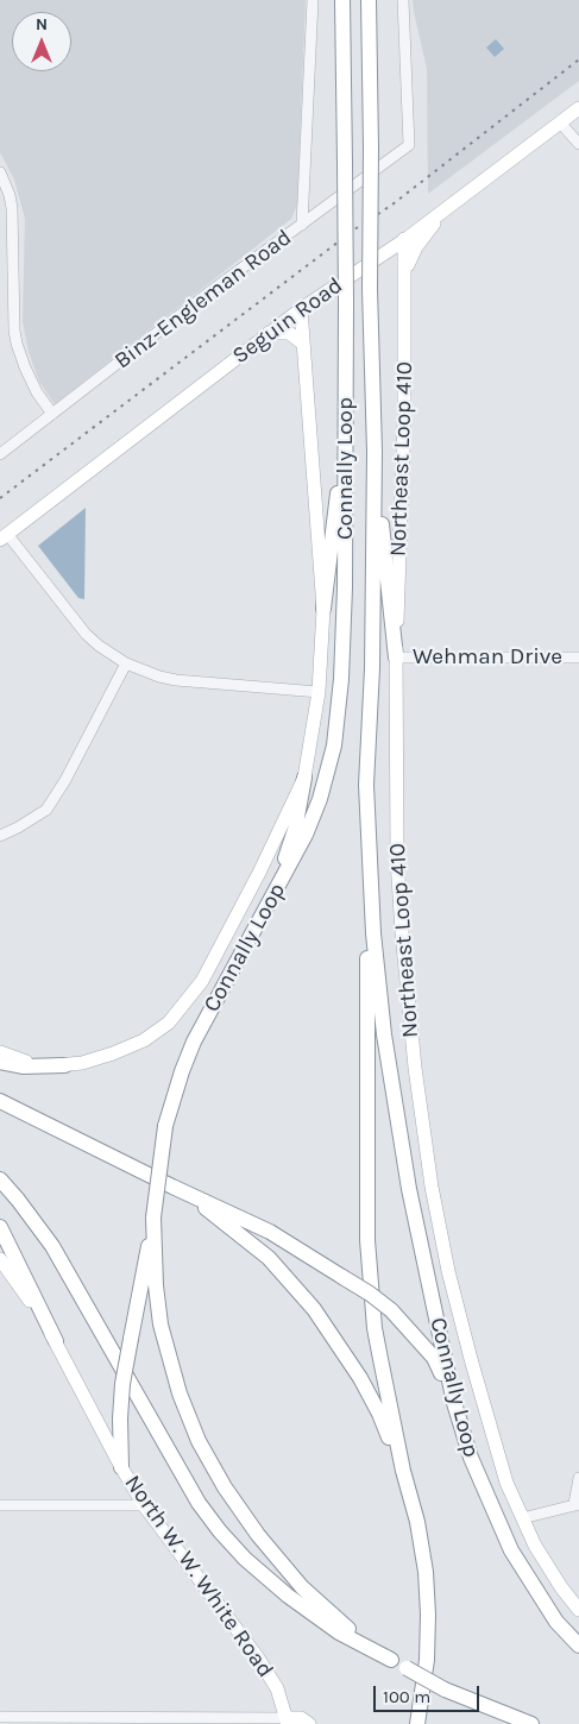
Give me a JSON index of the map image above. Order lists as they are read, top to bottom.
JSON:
{
  "streets": {
    "highway": ["Connally Loop"],
    "main road": ["Seguin Road", "Northeast Loop 410", "North W. W. White Road"],
    "street": ["Binz-Engleman Road", "Wehman Drive"]
  },
  "crossings": [
    ["Seguin Road", "Northeast Loop 410"],
    ["Northeast Loop 410", "Wehman Drive"]
  ],
  "scale_bar": "100 m",
  "north": "top"
}
